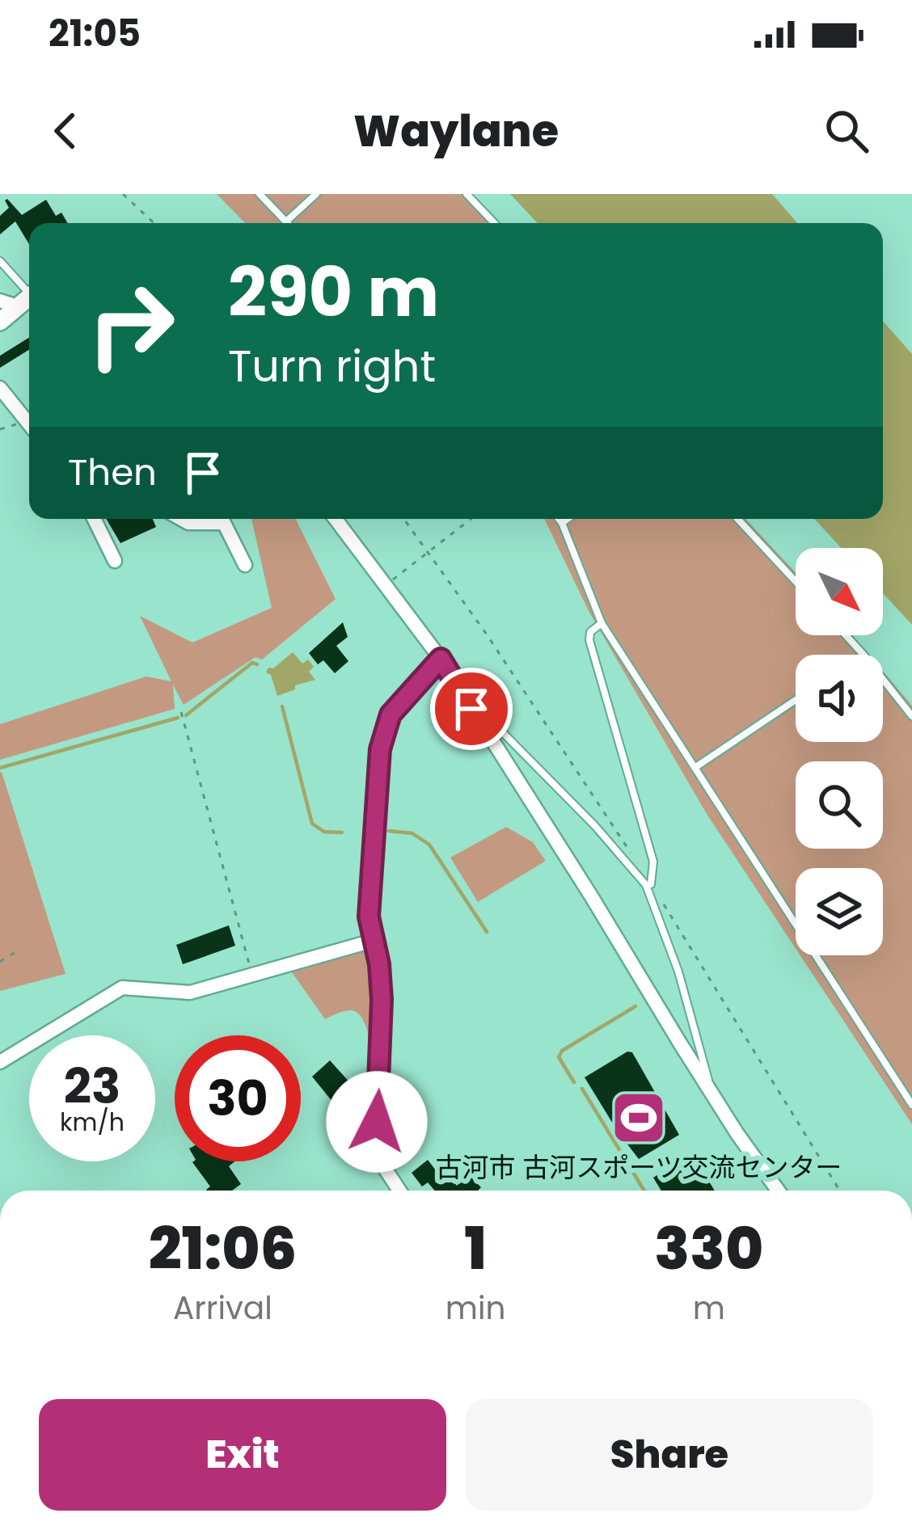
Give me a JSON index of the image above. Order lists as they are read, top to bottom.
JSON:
{
  "places": {
    "sports": ["古河市 古河スポーツ交流センター"]
  },
  "north": "bottom right",
  "page": {
    "status": "21:05",
    "header": "Waylane",
    "turn": ["290 m", "Turn right"],
    "then": "Then",
    "speed": "23 km/h",
    "limit": "30",
    "eta": [
      "21:06",
      "Arrival",
      "1",
      "min",
      "330",
      "m"
    ],
    "buttons": ["Exit", "Share"]
  }
}
